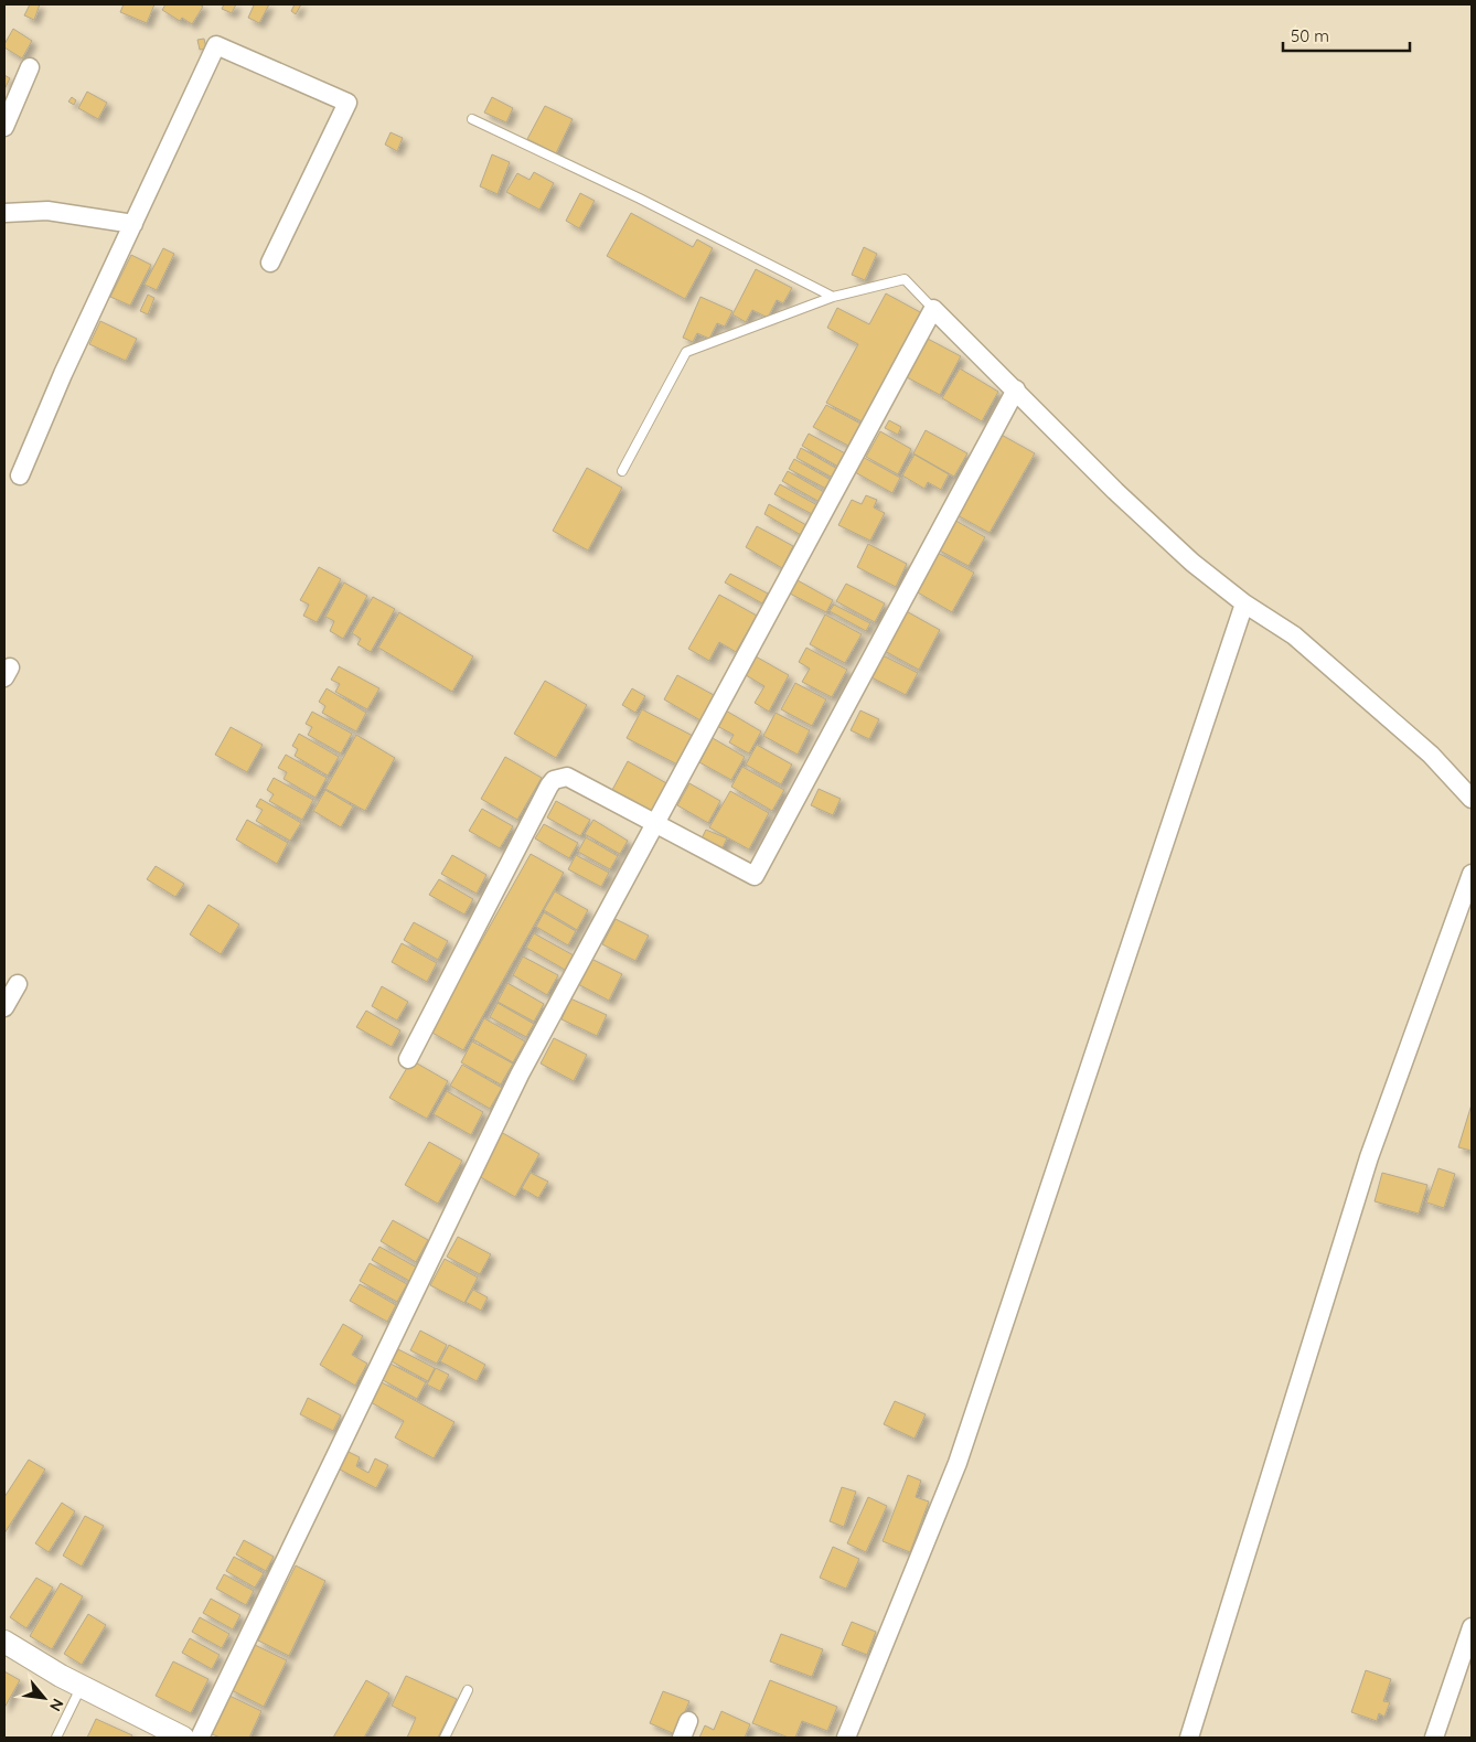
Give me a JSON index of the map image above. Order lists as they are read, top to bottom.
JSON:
{
  "scale_bar": "50 m",
  "north": "bottom right"
}
